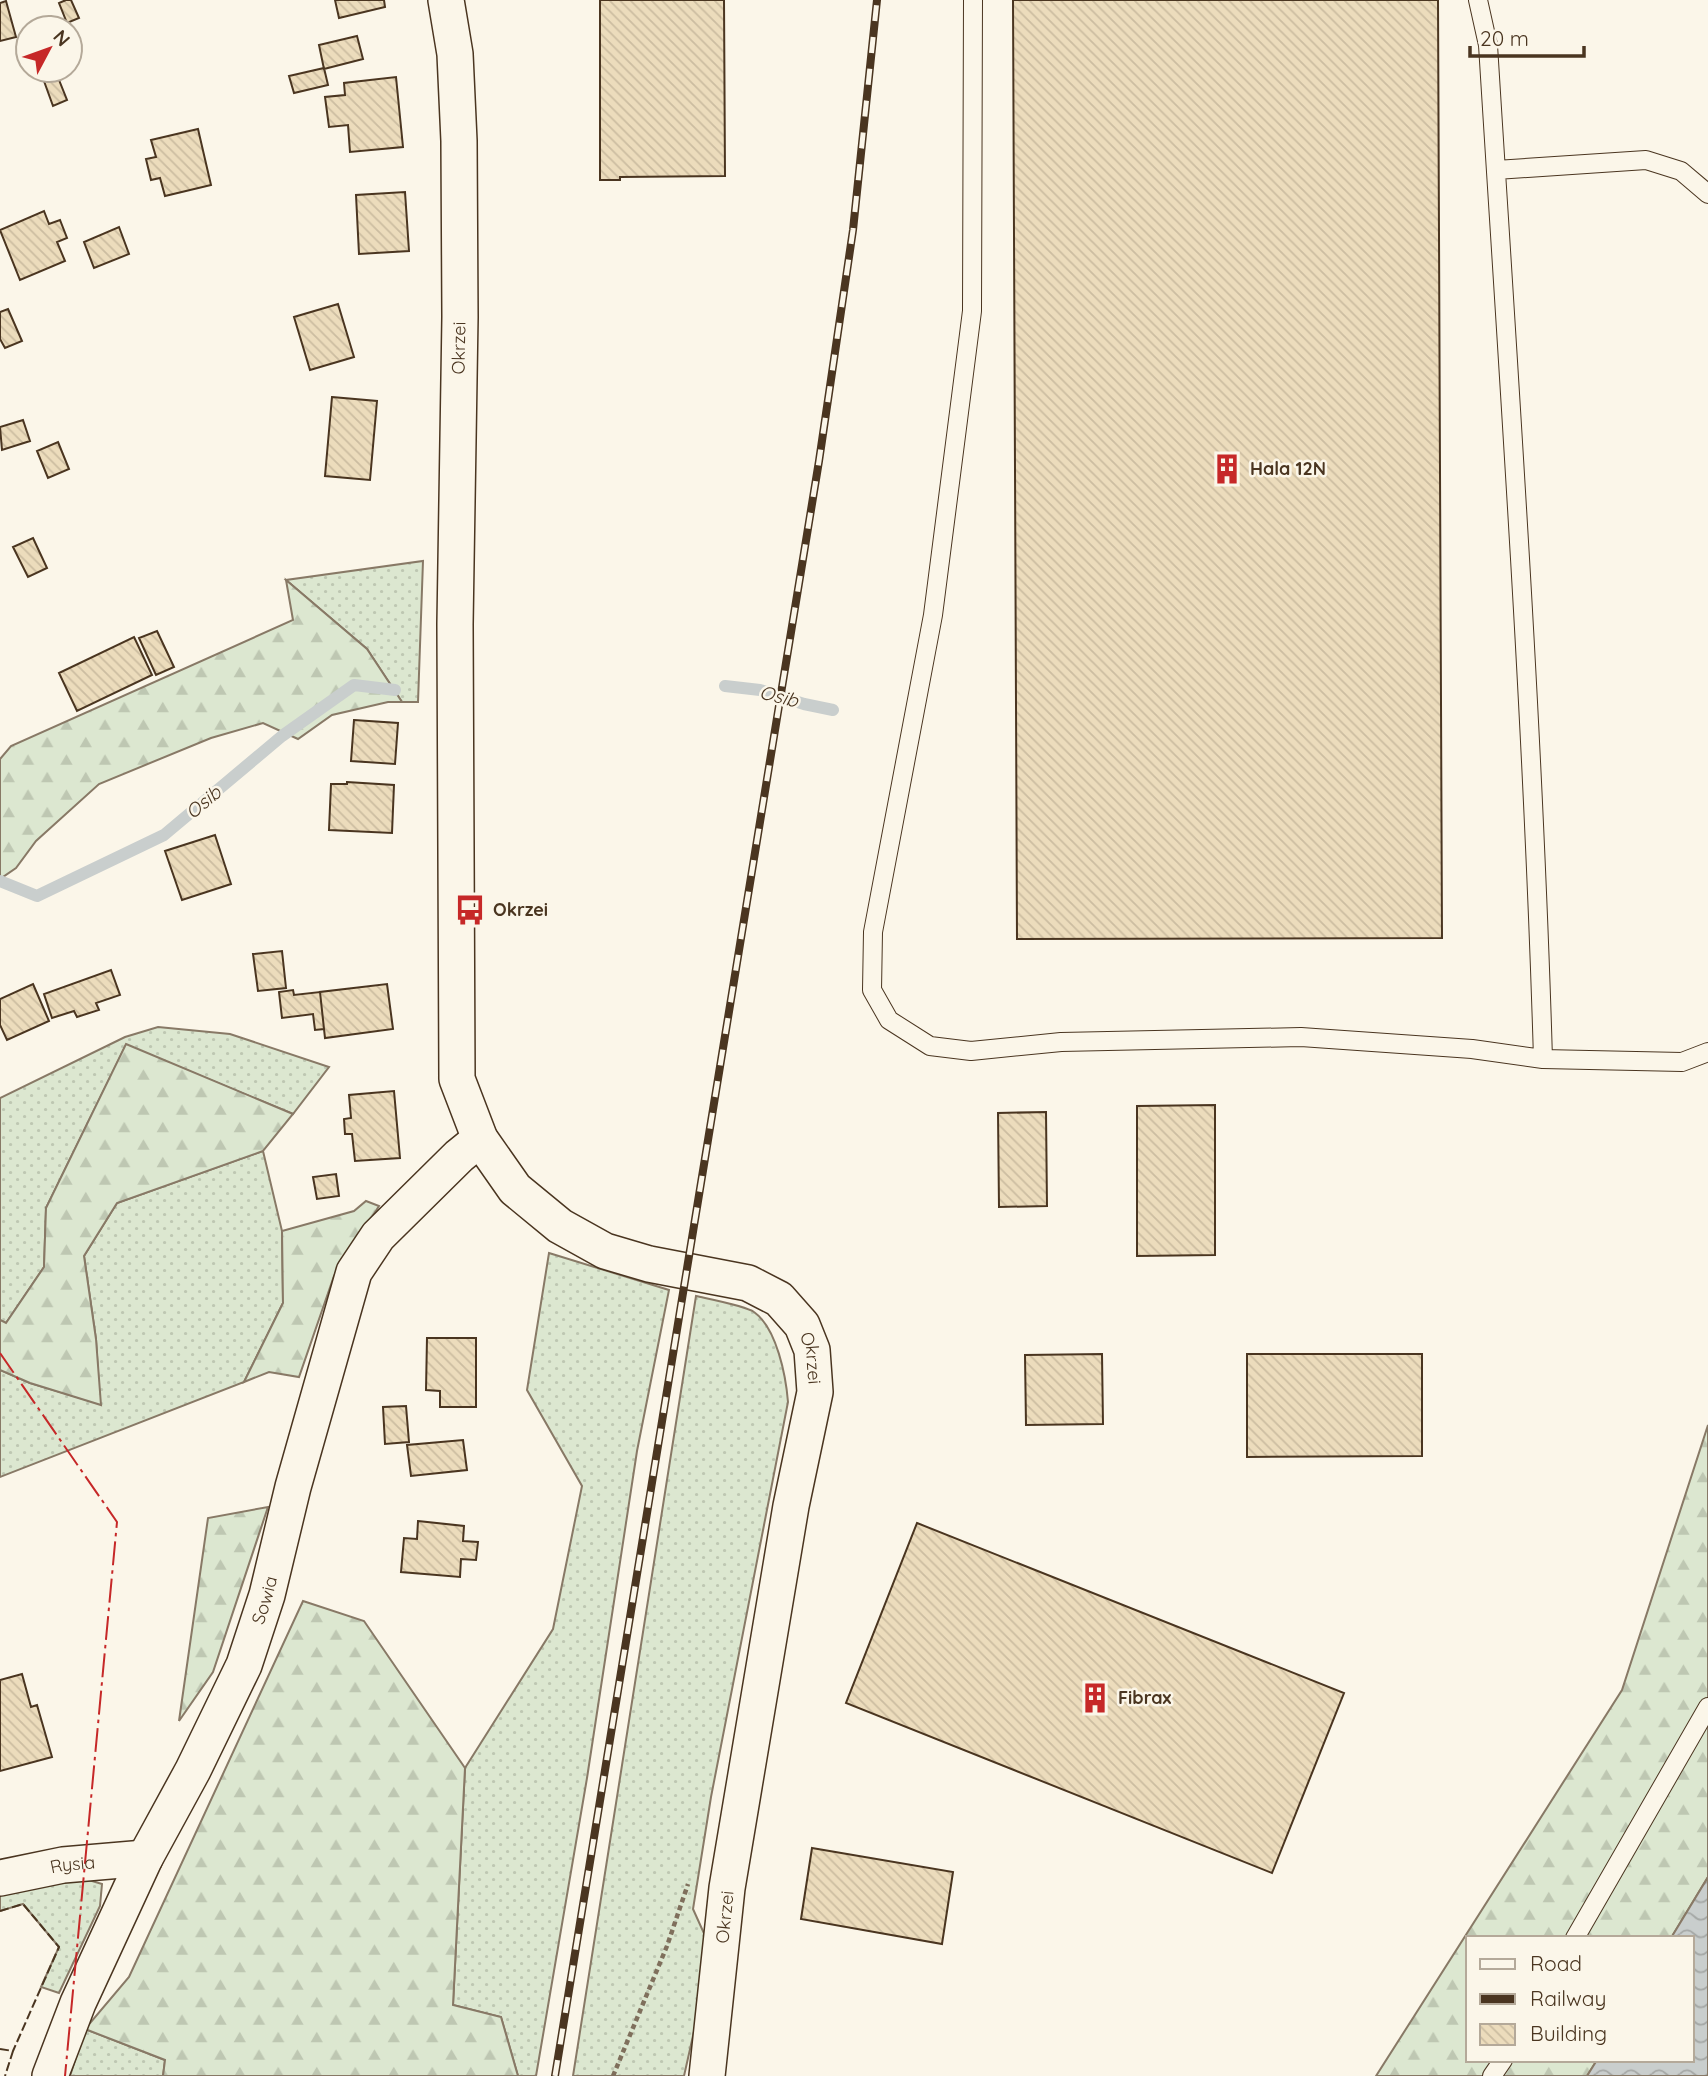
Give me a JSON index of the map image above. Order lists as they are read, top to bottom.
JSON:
{
  "streets": {
    "street": ["Okrzei", "Sowia", "Rysia"]
  },
  "crossings": [
    ["Okrzei", "Sowia"],
    ["Sowia", "Rysia"]
  ],
  "water": ["Osib"],
  "places": {
    "building": ["Hala 12N", "Fibrax"],
    "bus stop": ["Okrzei"]
  },
  "legend": ["Road", "Railway", "Building"],
  "scale_bar": "20 m",
  "north": "top right"
}
